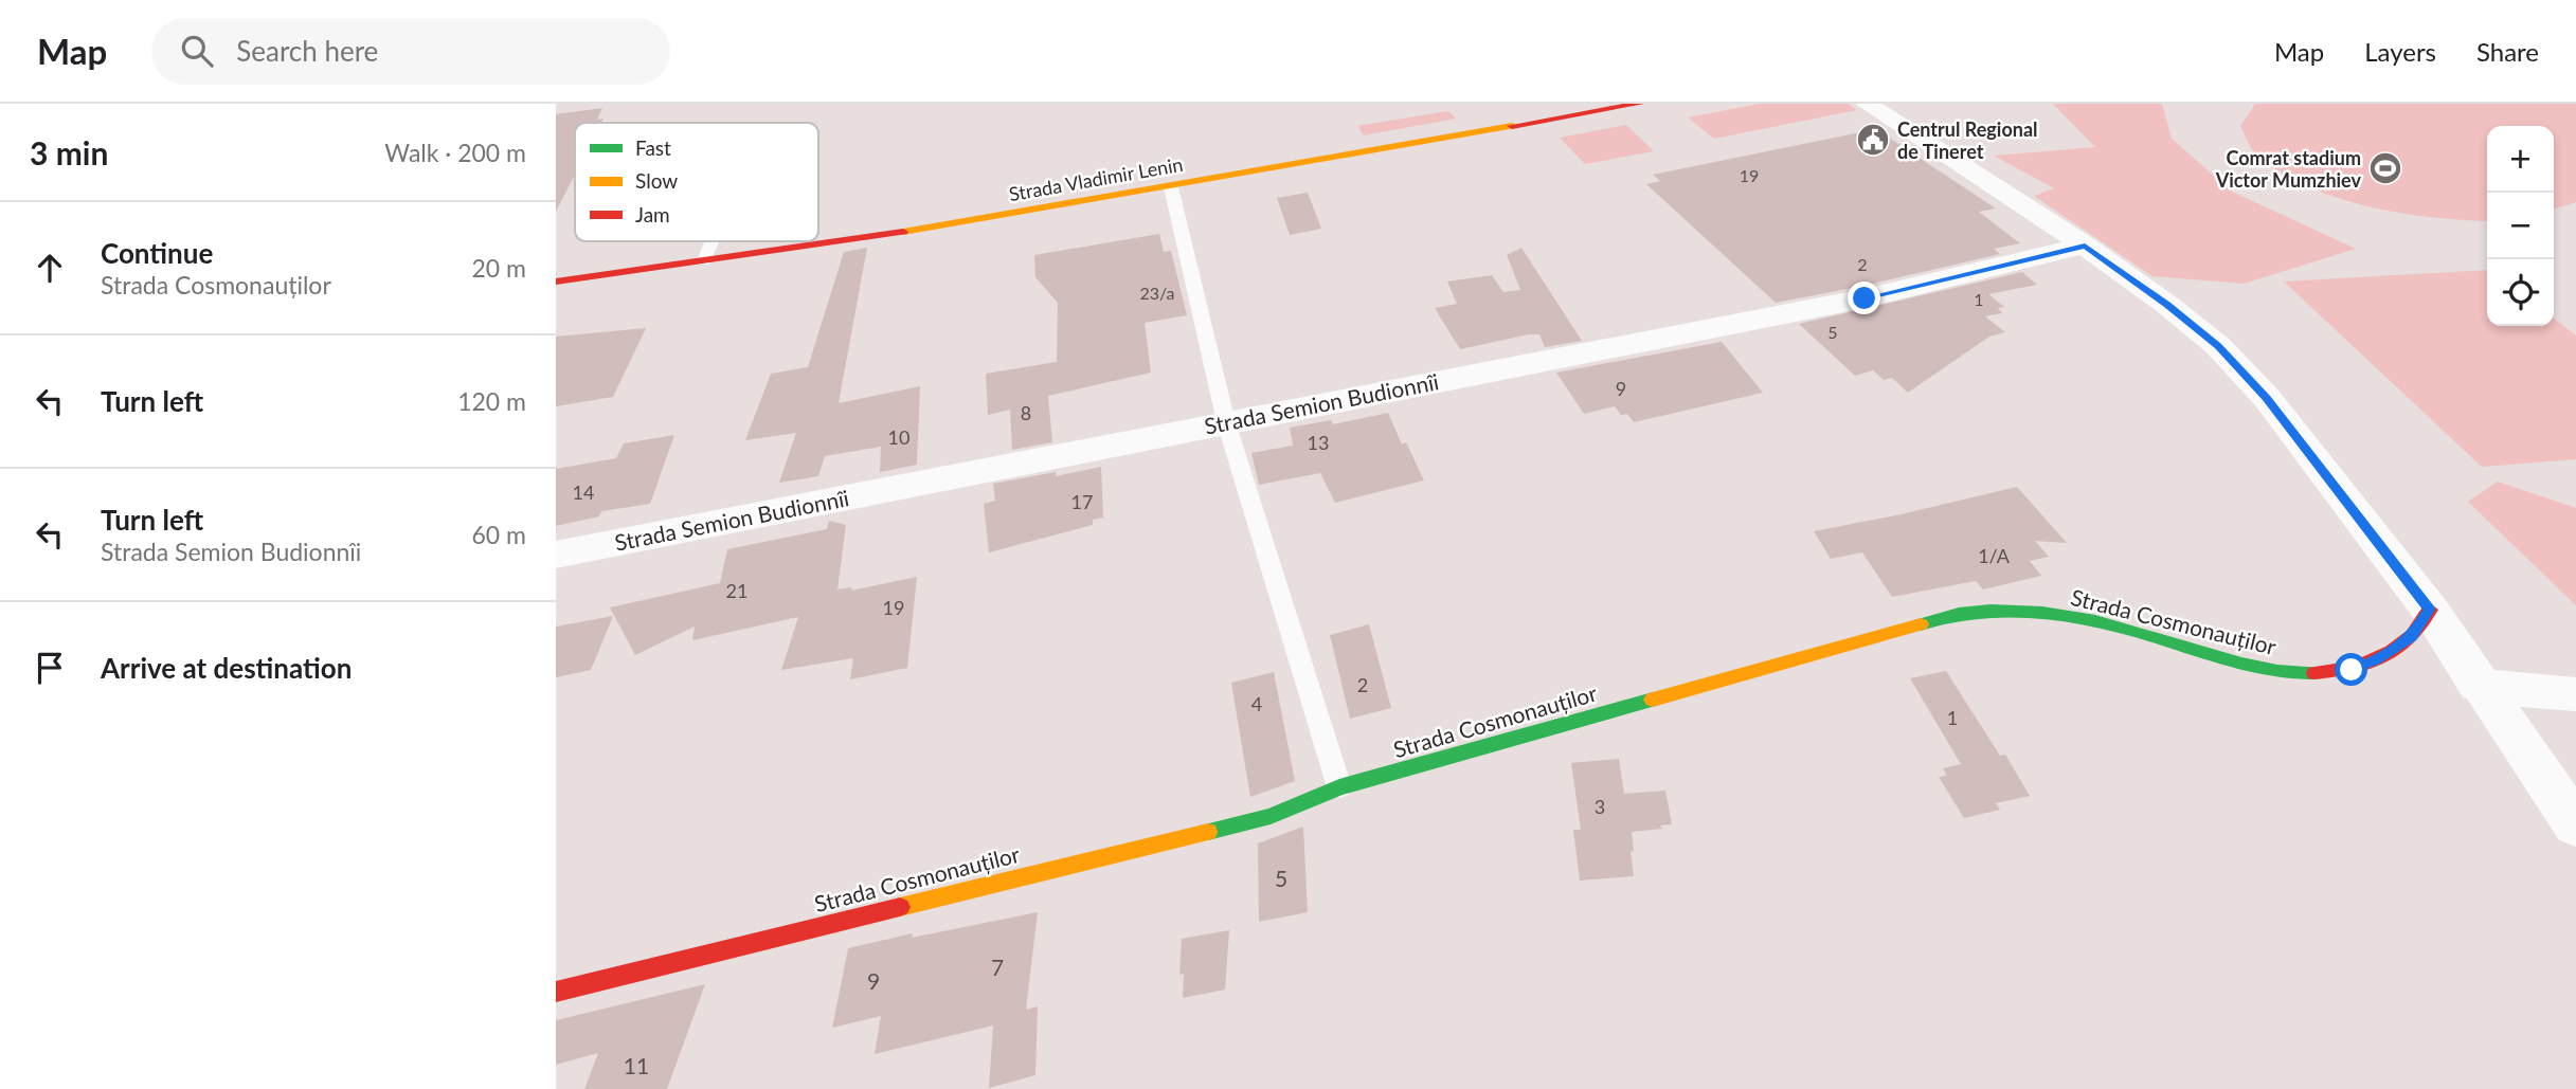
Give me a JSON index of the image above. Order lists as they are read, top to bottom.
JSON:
{
  "streets": {
    "street": ["Strada Vladimir Lenin", "Strada Semion Budionnîi", "Strada Cosmonauților"]
  },
  "places": {
    "public building": ["Centrul Regional de Tineret"],
    "sports": ["Comrat stadium Victor Mumzhiev"]
  },
  "house_numbers": [
    "19",
    "2",
    "23/a",
    "1",
    "5",
    "9",
    "8",
    "10",
    "13",
    "14",
    "17",
    "1/A",
    "21",
    "19",
    "2",
    "4",
    "1",
    "3",
    "5",
    "7",
    "9",
    "11"
  ],
  "legend": ["Fast", "Slow", "Jam"],
  "page": {
    "header": "Map",
    "search": "Search here",
    "nav": ["Map", "Layers", "Share"],
    "heading": ["3 min", "Walk · 200 m"],
    "map_buttons": ["+", "−"],
    "list": [
      ["Continue", "Strada Cosmonauților", "20 m"],
      ["Turn left", "120 m"],
      ["Turn left", "Strada Semion Budionnîi", "60 m"],
      "Arrive at destination"
    ]
  }
}
